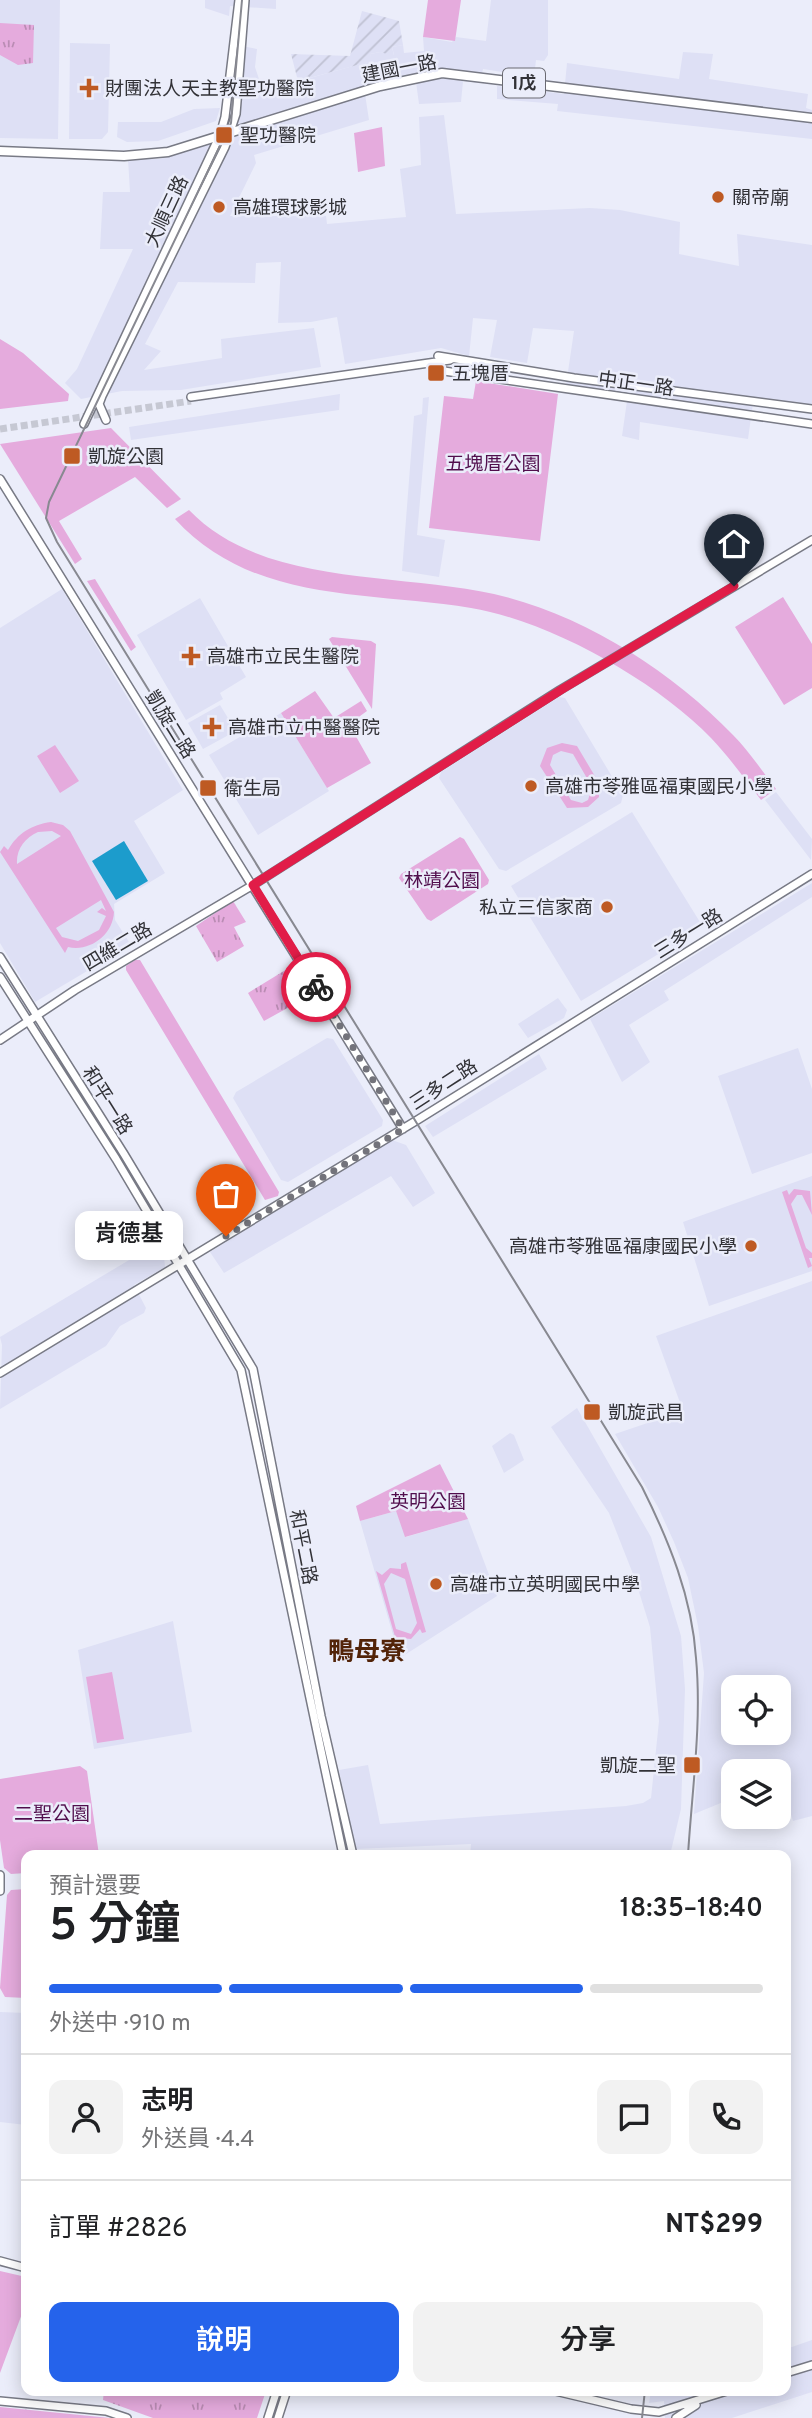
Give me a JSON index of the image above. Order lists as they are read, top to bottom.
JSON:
{
  "streets": {
    "main road": ["建國一路", "1戊"],
    "street": [
      "大順三路",
      "中正一路",
      "凱旋二路",
      "三多一路",
      "四維二路",
      "三多二路",
      "和平一路",
      "和平二路"
    ]
  },
  "crossings": [
    ["建國一路", "大順三路"],
    ["凱旋二路", "四維二路"],
    ["凱旋二路", "三多二路"],
    ["三多一路", "三多二路"],
    ["四維二路", "和平一路"],
    ["三多二路", "和平一路"],
    ["三多二路", "和平二路"],
    ["和平一路", "和平二路"]
  ],
  "districts": ["鴨母寮"],
  "parks": [
    "五塊厝公園",
    "林靖公園",
    "英明公園",
    "二聖公園"
  ],
  "places": {
    "health": ["財團法人天主教聖功醫院", "高雄市立民生醫院", "高雄市立中醫醫院"],
    "transit": [
      "聖功醫院",
      "五塊厝",
      "凱旋公園",
      "衛生局",
      "凱旋武昌",
      "凱旋二聖"
    ],
    "other": [
      "關帝廟",
      "高雄環球影城",
      "高雄市苓雅區福東國民小學",
      "私立三信家商",
      "肯德基",
      "高雄市苓雅區福康國民小學",
      "高雄市立英明國民中學"
    ]
  },
  "page": {
    "bubble": "肯德基",
    "heading": ["5 分鐘", "預計還要", "18:35–18:40"],
    "panel": [
      "志明",
      "外送員 · 4.4",
      "訂單 #2826",
      "NT$299"
    ],
    "bar": "外送中 · 910 m",
    "buttons": ["說明", "分享"]
  }
}
